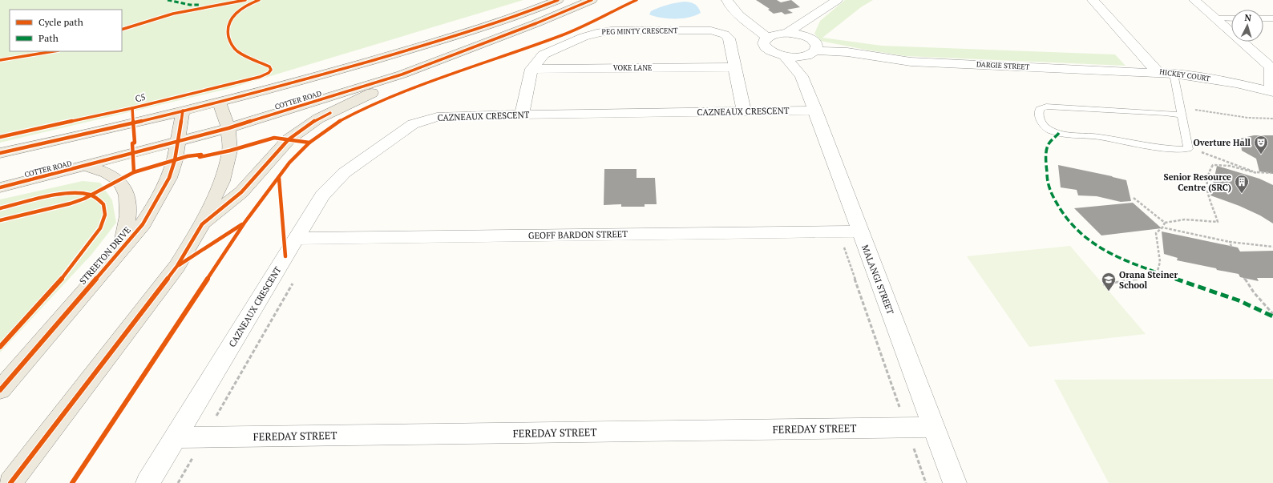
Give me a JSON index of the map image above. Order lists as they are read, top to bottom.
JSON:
{
  "streets": {
    "main road": ["COTTER ROAD", "STREETON DRIVE"],
    "street": [
      "PEG MINTY CRESCENT",
      "DARGIE STREET",
      "VOKE LANE",
      "HICKEY COURT",
      "CAZNEAUX CRESCENT",
      "GEOFF BARDON STREET",
      "MALANGI STREET",
      "FEREDAY STREET"
    ],
    "cycle path": ["C5"]
  },
  "crossings": [
    ["PEG MINTY CRESCENT", "VOKE LANE"],
    ["PEG MINTY CRESCENT", "CAZNEAUX CRESCENT"],
    ["DARGIE STREET", "HICKEY COURT"],
    ["COTTER ROAD", "STREETON DRIVE"],
    ["CAZNEAUX CRESCENT", "GEOFF BARDON STREET"],
    ["CAZNEAUX CRESCENT", "MALANGI STREET"],
    ["CAZNEAUX CRESCENT", "FEREDAY STREET"],
    ["GEOFF BARDON STREET", "MALANGI STREET"],
    ["MALANGI STREET", "FEREDAY STREET"]
  ],
  "places": {
    "theatre": ["Overture Hall"],
    "building": ["Senior Resource Centre (SRC)"],
    "school or university": ["Orana Steiner School"]
  },
  "legend": ["Cycle path", "Path"],
  "north": "top"
}
